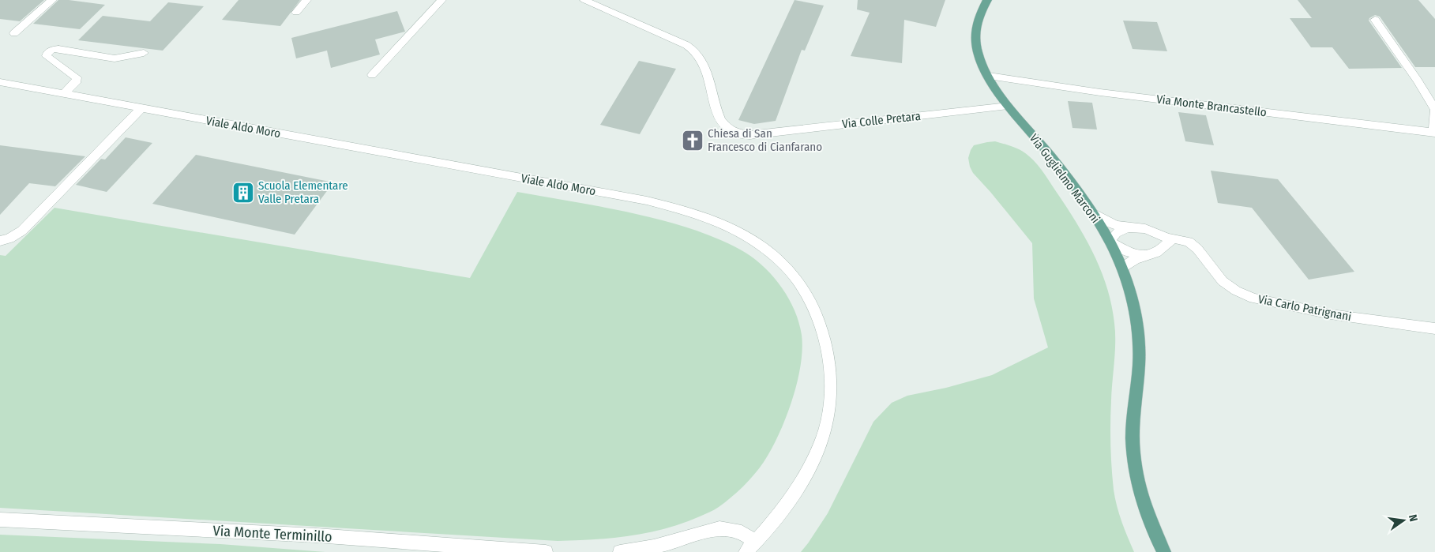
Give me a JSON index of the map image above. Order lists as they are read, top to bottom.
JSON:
{
  "streets": {
    "main road": ["Via Guglielmo Marconi"],
    "street": [
      "Via Monte Brancastello",
      "Via Colle Pretara",
      "Viale Aldo Moro",
      "Via Carlo Patrignani",
      "Via Monte Terminillo"
    ]
  },
  "crossings": [
    ["Via Monte Brancastello", "Via Guglielmo Marconi"],
    ["Via Colle Pretara", "Via Guglielmo Marconi"],
    ["Via Guglielmo Marconi", "Via Carlo Patrignani"]
  ],
  "places": {
    "church": ["Chiesa di San Francesco di Cianfarano"],
    "building": ["Scuola Elementare Valle Pretara"]
  },
  "north": "right"
}
